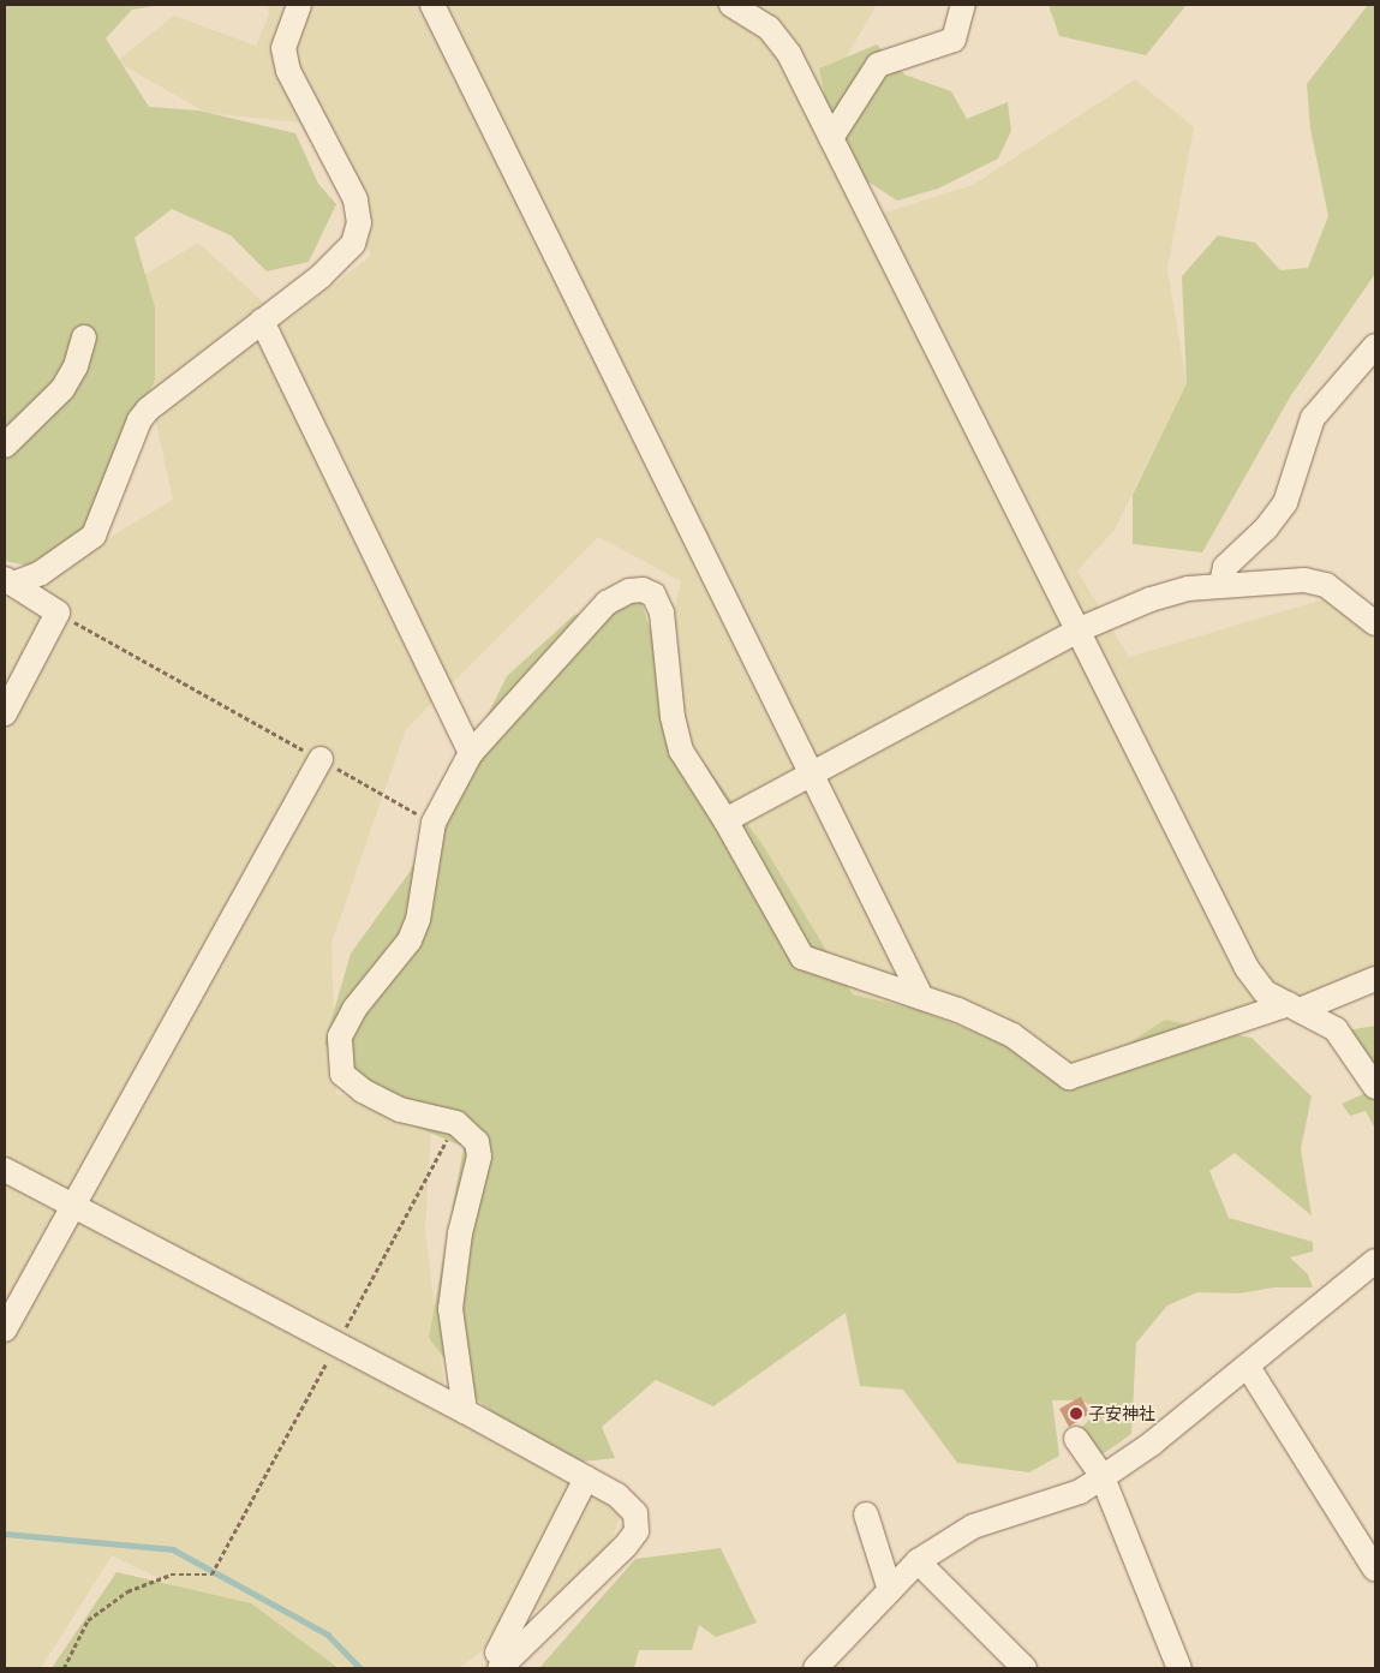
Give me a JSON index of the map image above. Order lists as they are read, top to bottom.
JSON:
{
  "places": ["子安神社"]
}
